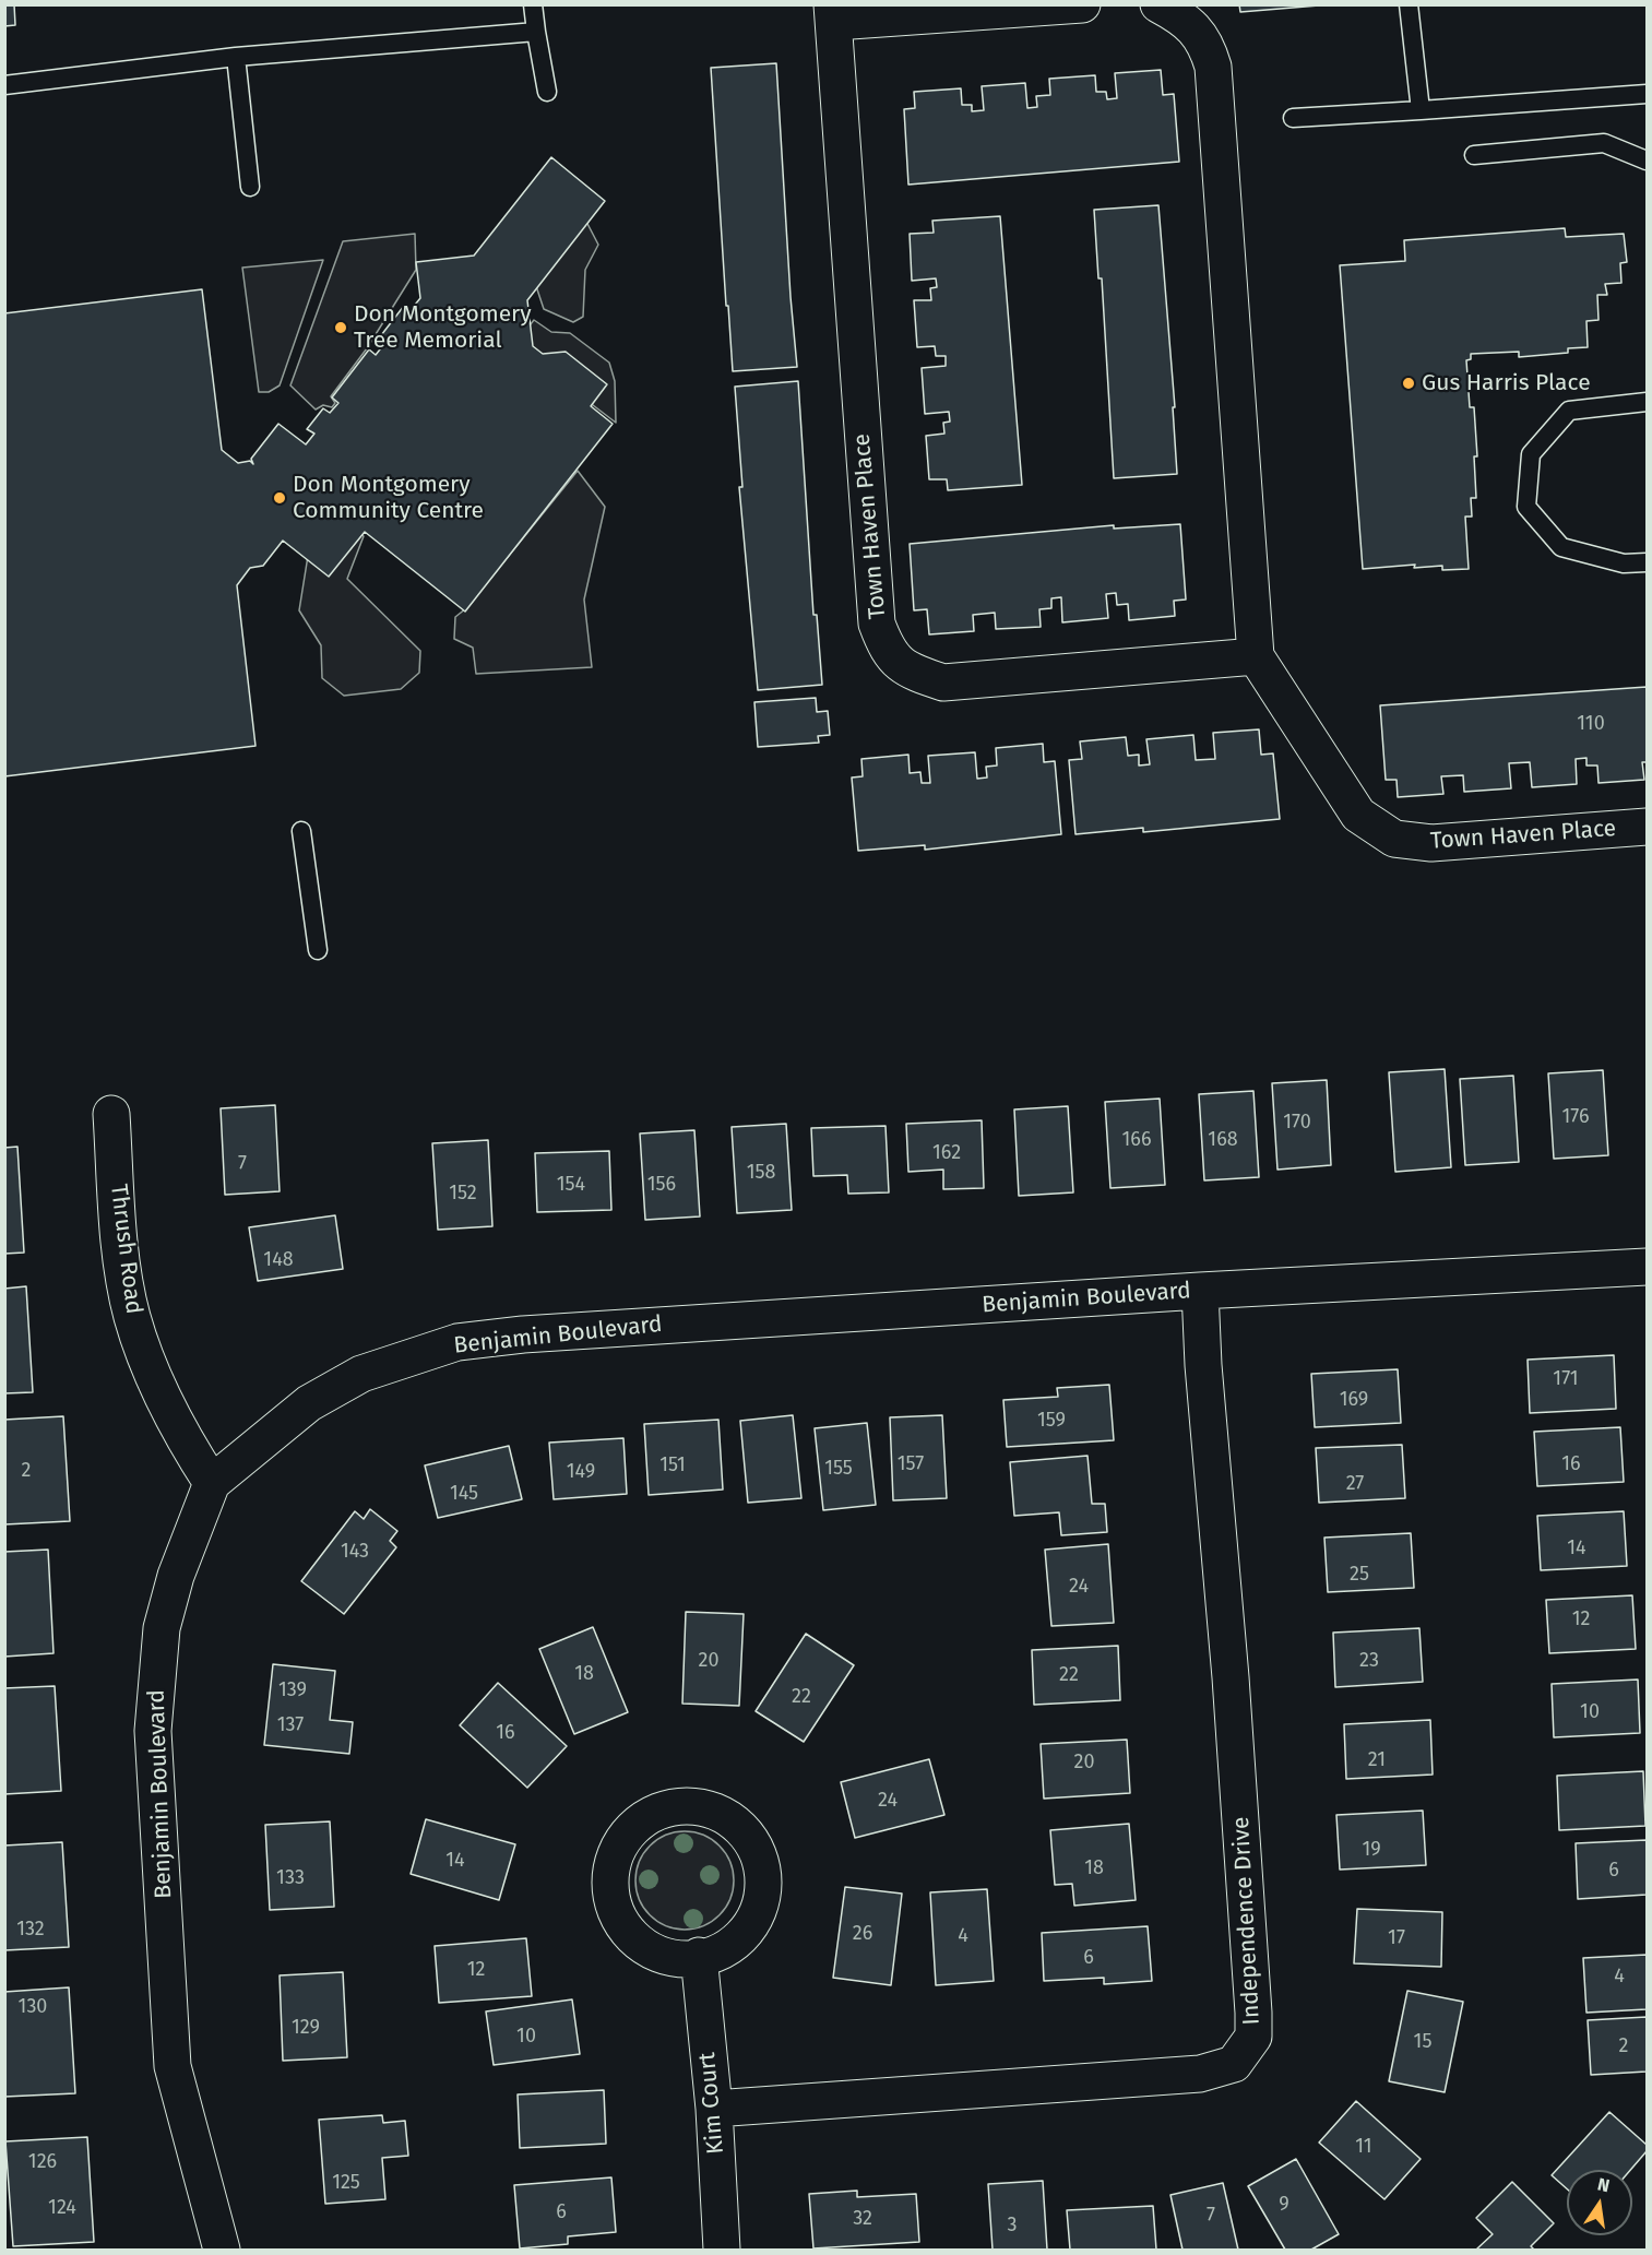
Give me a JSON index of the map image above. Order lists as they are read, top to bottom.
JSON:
{
  "streets": {
    "street": [
      "Town Haven Place",
      "Thrush Road",
      "Benjamin Boulevard",
      "Independence Drive",
      "Kim Court"
    ]
  },
  "crossings": [
    ["Thrush Road", "Benjamin Boulevard"],
    ["Benjamin Boulevard", "Independence Drive"],
    ["Independence Drive", "Kim Court"]
  ],
  "places": ["Don Montgomery Tree Memorial", "Gus Harris Place", "Don Montgomery Community Centre"],
  "house_numbers": [
    "110",
    "176",
    "170",
    "166",
    "168",
    "162",
    "7",
    "158",
    "154",
    "156",
    "152",
    "148",
    "171",
    "169",
    "159",
    "157",
    "16",
    "151",
    "155",
    "2",
    "149",
    "27",
    "145",
    "14",
    "143",
    "25",
    "24",
    "12",
    "20",
    "23",
    "18",
    "22",
    "139",
    "22",
    "10",
    "137",
    "16",
    "21",
    "20",
    "24",
    "19",
    "14",
    "18",
    "6",
    "133",
    "132",
    "26",
    "4",
    "17",
    "6",
    "12",
    "4",
    "130",
    "129",
    "10",
    "15",
    "2",
    "11",
    "126",
    "125",
    "9",
    "124",
    "6",
    "7",
    "32",
    "3"
  ],
  "north": "top"
}
